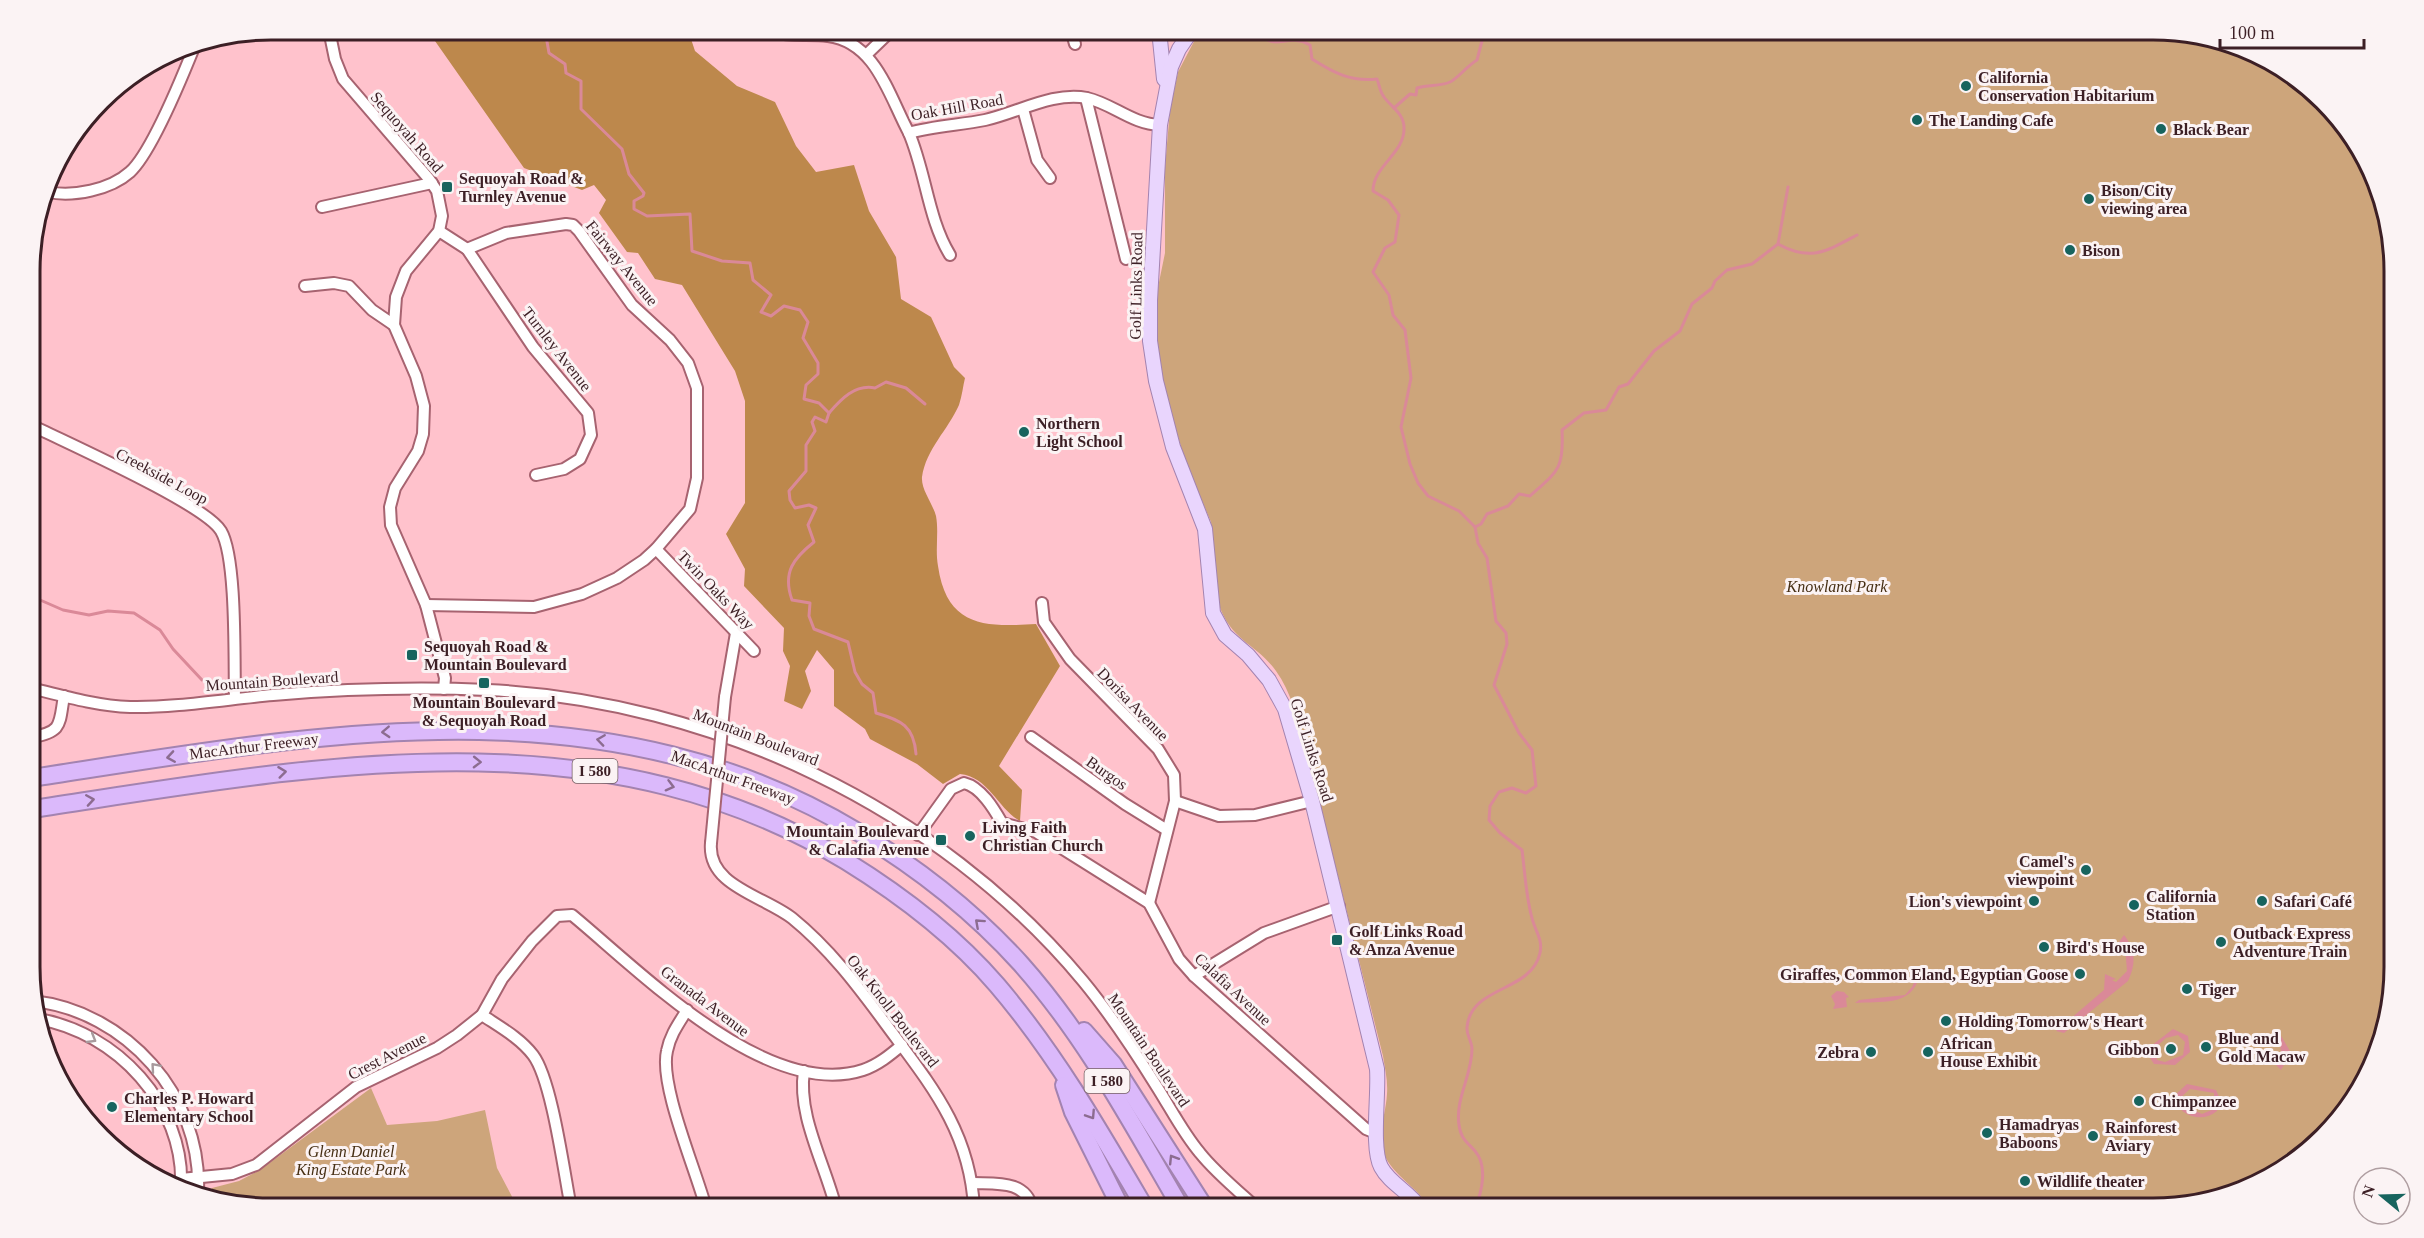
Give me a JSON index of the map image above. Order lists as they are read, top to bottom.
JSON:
{
  "streets": {
    "highway": ["MacArthur Freeway", "I 580"],
    "main road": ["Golf Links Road"],
    "street": [
      "Oak Hill Road",
      "Sequoyah Road",
      "Fairway Avenue",
      "Turnley Avenue",
      "Creekside Loop",
      "Twin Oaks Way",
      "Mountain Boulevard",
      "Dorisa Avenue",
      "Burgos",
      "Calafia Avenue",
      "Granada Avenue",
      "Oak Knoll Boulevard",
      "Crest Avenue"
    ]
  },
  "crossings": [
    ["Oak Hill Road", "Golf Links Road"],
    ["Sequoyah Road", "Turnley Avenue"],
    ["Fairway Avenue", "Turnley Avenue"],
    ["Fairway Avenue", "Twin Oaks Way"],
    ["Golf Links Road", "Calafia Avenue"],
    ["Creekside Loop", "Mountain Boulevard"],
    ["Twin Oaks Way", "Oak Knoll Boulevard"],
    ["Mountain Boulevard", "Calafia Avenue"],
    ["Dorisa Avenue", "Burgos"],
    ["Dorisa Avenue", "Calafia Avenue"],
    ["Granada Avenue", "Oak Knoll Boulevard"],
    ["Granada Avenue", "Crest Avenue"]
  ],
  "parks": ["Knowland Park", "Glenn Daniel King Estate Park"],
  "places": {
    "other": [
      "California Conservation Habitarium",
      "The Landing Cafe",
      "Black Bear",
      "Bison/City viewing area",
      "Bison",
      "Northern Light School",
      "Living Faith Christian Church",
      "Camel's viewpoint",
      "Lion's viewpoint",
      "Safari Café",
      "California Station",
      "Outback Express Adventure Train",
      "Bird's House",
      "Giraffes, Common Eland, Egyptian Goose",
      "Tiger",
      "Holding Tomorrow's Heart",
      "Blue and Gold Macaw",
      "Gibbon",
      "Zebra",
      "African House Exhibit",
      "Chimpanzee",
      "Charles P. Howard Elementary School",
      "Hamadryas Baboons",
      "Rainforest Aviary",
      "Wildlife theater"
    ],
    "transit": [
      "Sequoyah Road & Turnley Avenue",
      "Sequoyah Road & Mountain Boulevard",
      "Mountain Boulevard & Sequoyah Road",
      "Mountain Boulevard & Calafia Avenue",
      "Golf Links Road & Anza Avenue"
    ]
  },
  "scale_bar": "100 m",
  "north": "left"
}
